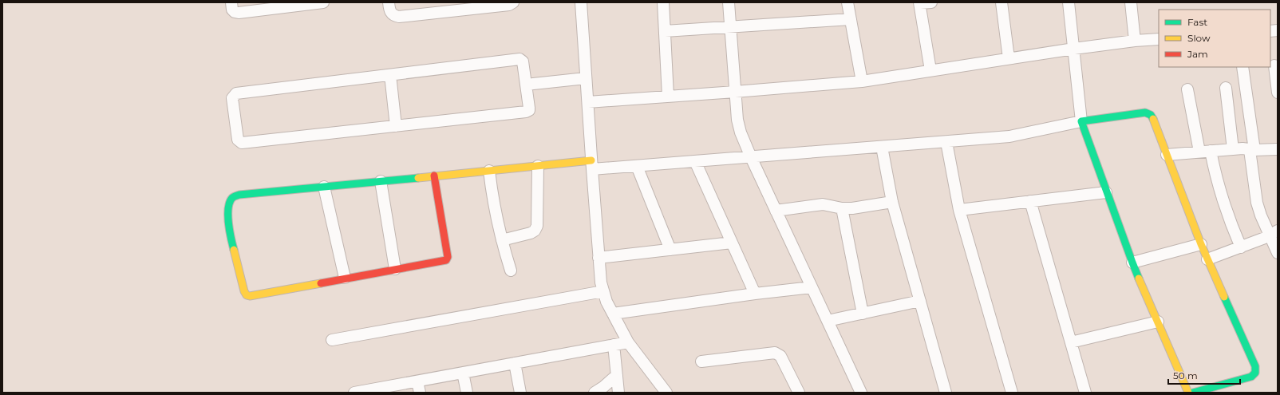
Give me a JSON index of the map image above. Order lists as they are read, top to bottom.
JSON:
{
  "legend": ["Fast", "Slow", "Jam"],
  "scale_bar": "50 m"
}
